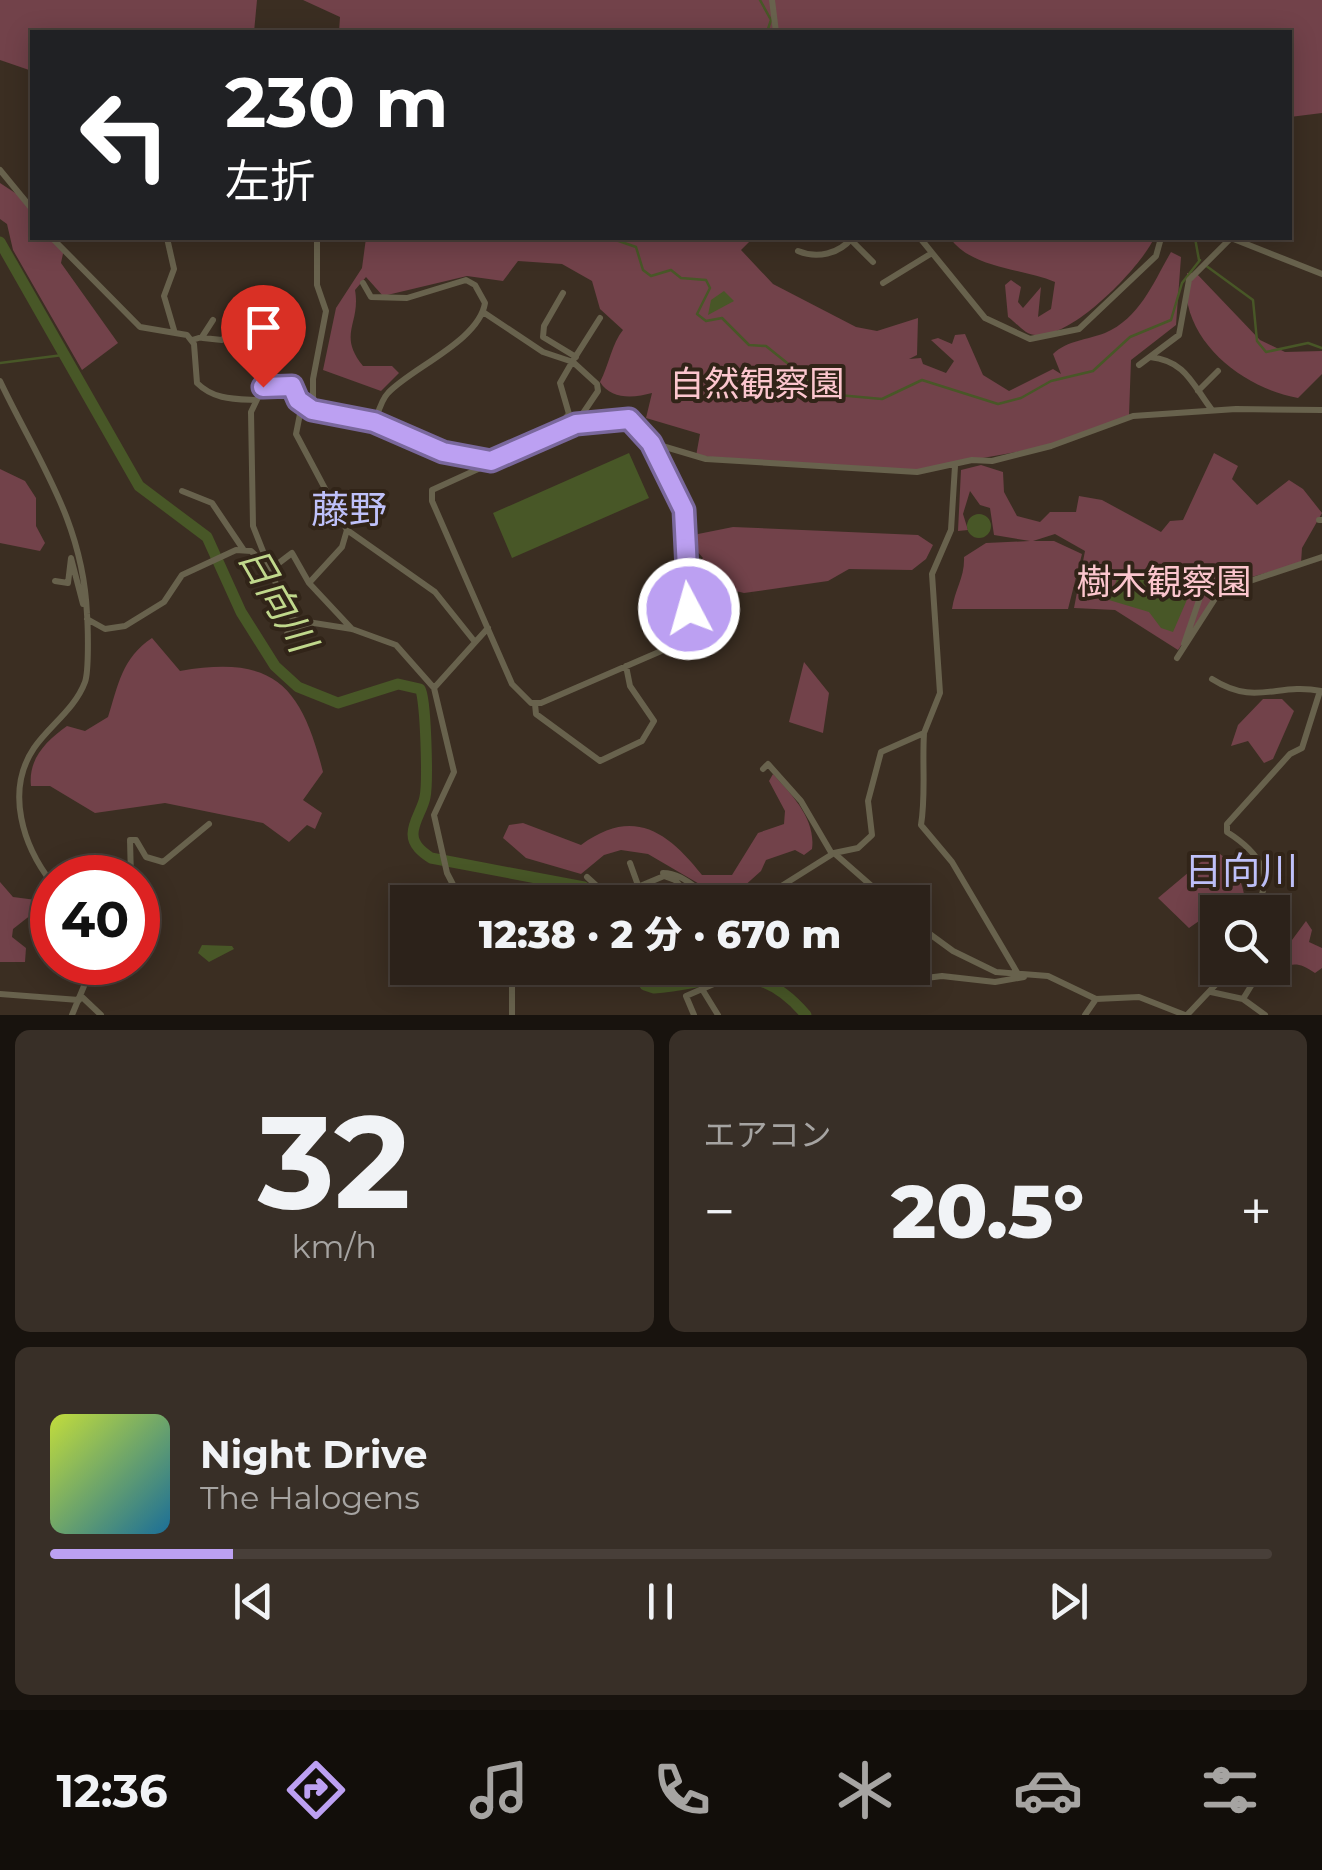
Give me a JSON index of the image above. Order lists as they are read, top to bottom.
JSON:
{
  "districts": ["藤野", "日向川"],
  "water": ["日向川"],
  "parks": ["自然観察園", "樹木観察園"],
  "page": {
    "turn": ["230 m", "左折"],
    "limit": "40",
    "trip": "12:38 · 2 分 · 670 m",
    "tile": [
      ["32", "km/h"],
      "エアコン"
    ],
    "heat": ["−", "20.5°", "+"],
    "song": ["Night Drive", "The Halogens"],
    "tabs": "12:36"
  }
}
